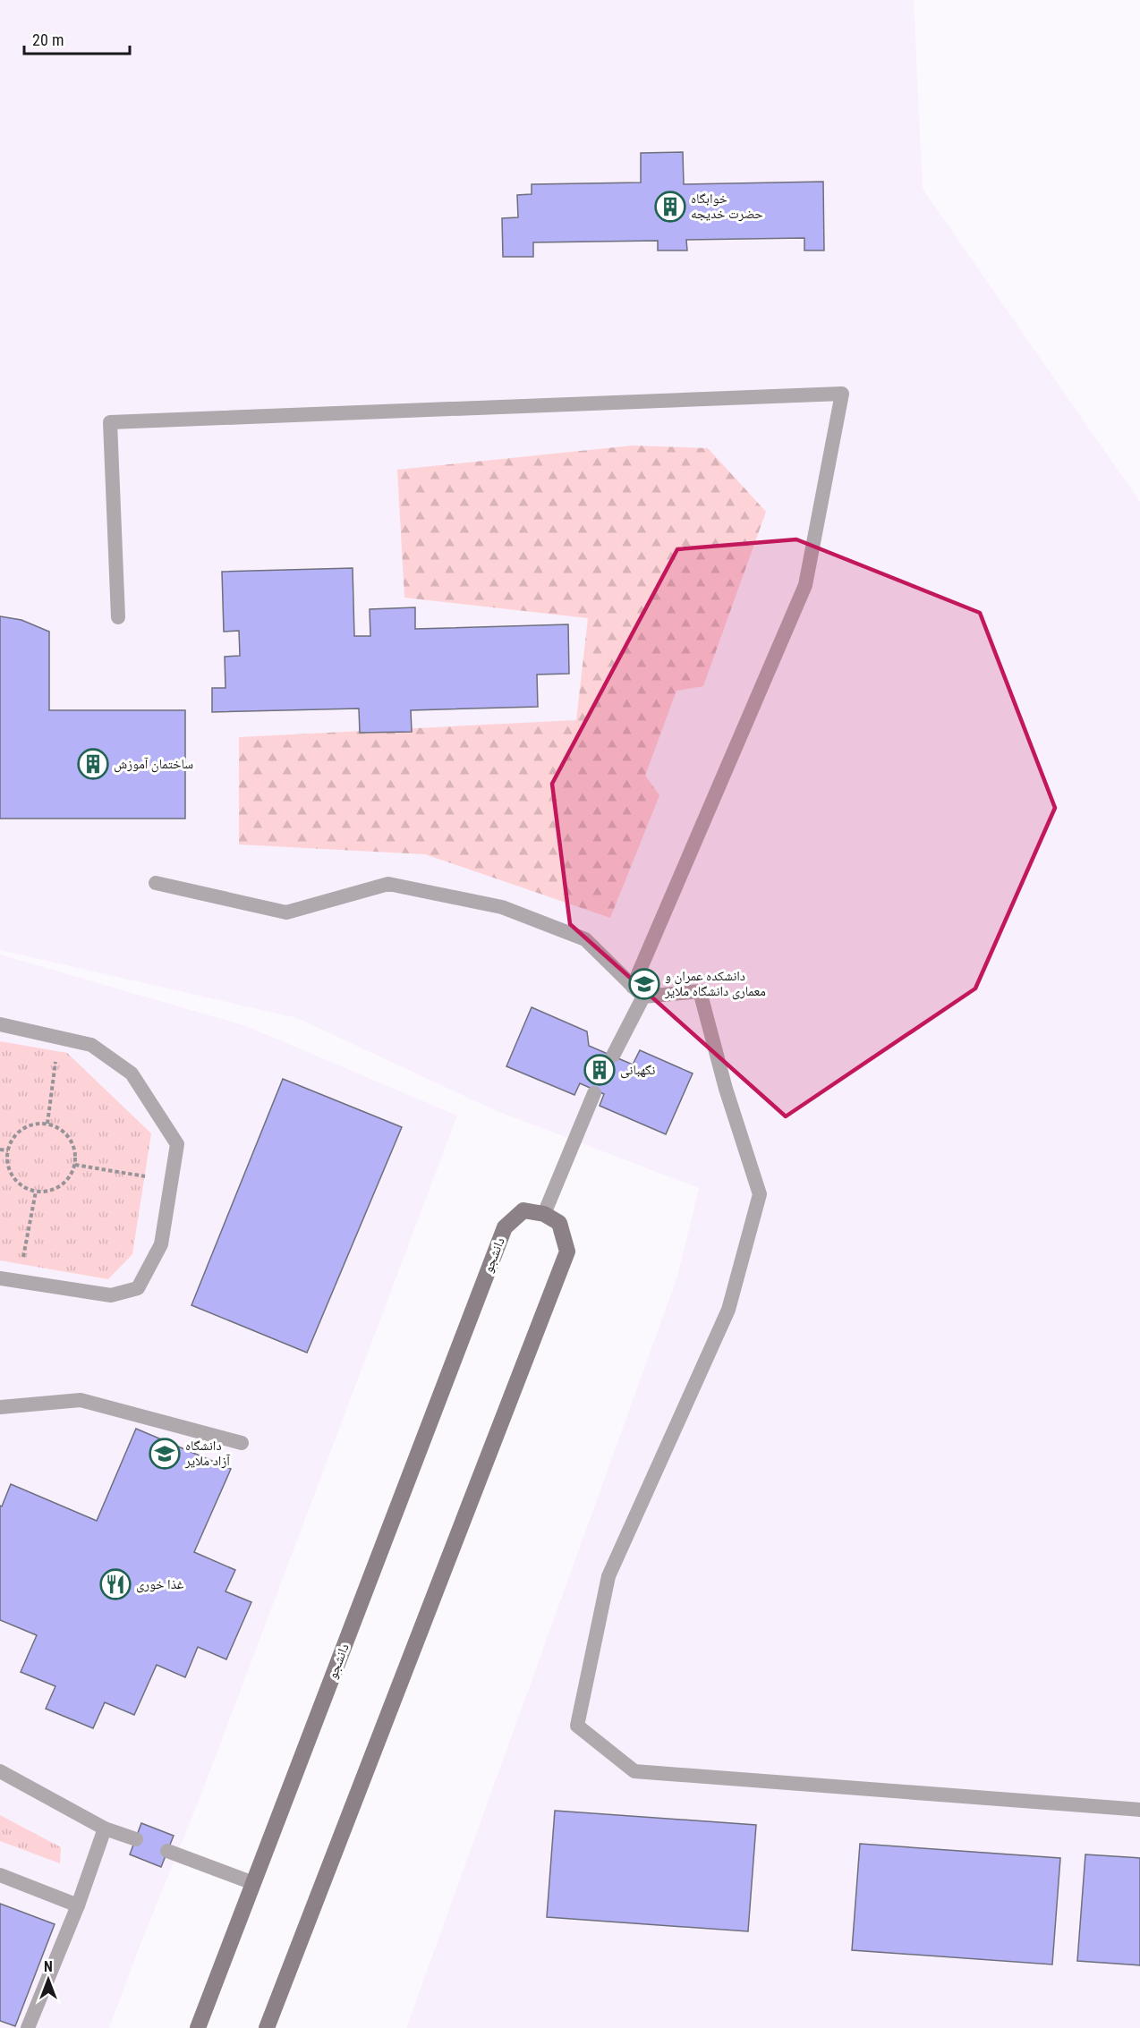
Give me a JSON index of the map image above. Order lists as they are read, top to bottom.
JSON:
{
  "streets": {
    "main road": ["دانشجو"]
  },
  "places": {
    "building": ["خوابگاه حضرت خدیجه", "ساختمان آموزش", "نگهبانی"],
    "school or university": ["دانشکده عمران و معماری دانشگاه ملایر", "دانشگاه آزاد ملایر"],
    "restaurant": ["غذا خوری"]
  },
  "scale_bar": "20 m",
  "north": "top"
}
